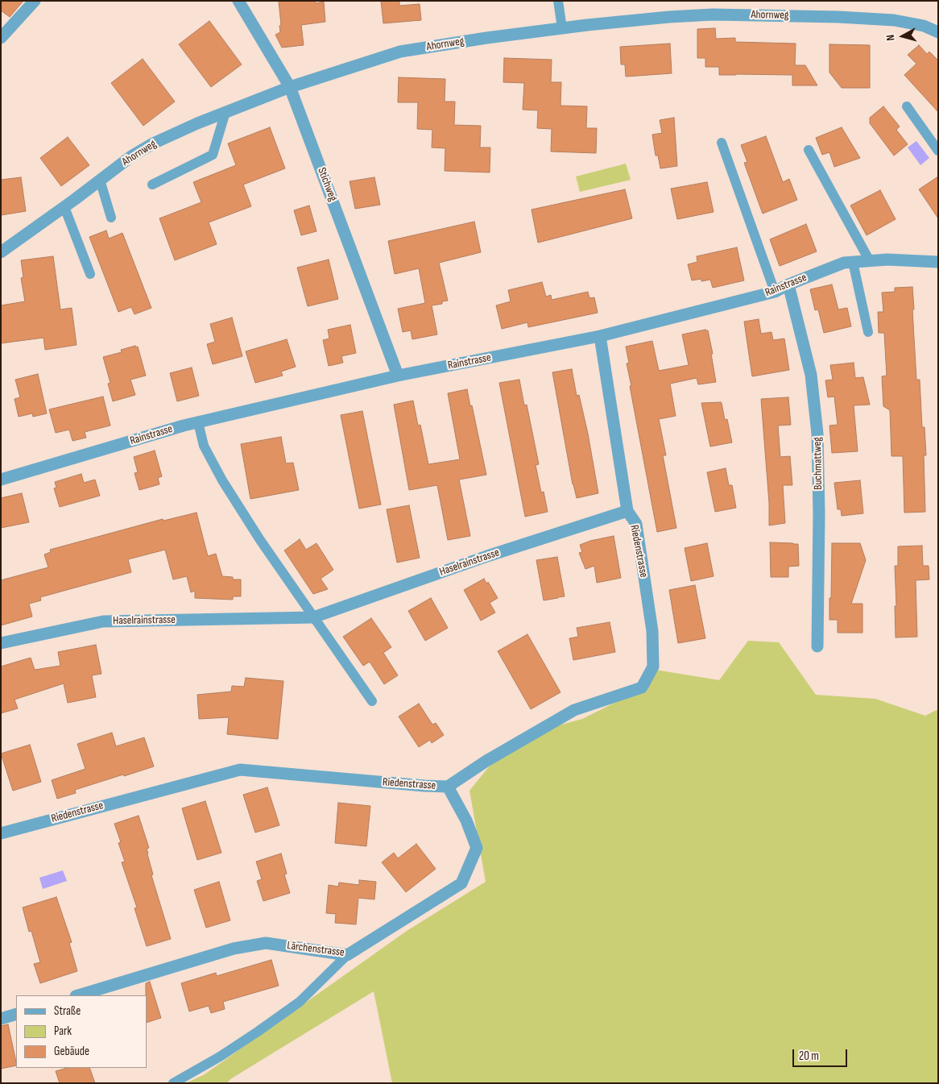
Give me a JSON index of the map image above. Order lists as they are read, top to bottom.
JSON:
{
  "streets": {
    "street": [
      "Ahornweg",
      "Stichweg",
      "Rainstrasse",
      "Buchmattweg",
      "Riedenstrasse",
      "Haselrainstrasse",
      "Lärchenstrasse"
    ]
  },
  "crossings": [
    ["Ahornweg", "Stichweg"],
    ["Stichweg", "Rainstrasse"],
    ["Rainstrasse", "Buchmattweg"],
    ["Riedenstrasse", "Haselrainstrasse"],
    ["Riedenstrasse", "Lärchenstrasse"]
  ],
  "legend": ["Straße", "Park", "Gebäude"],
  "scale_bar": "20 m",
  "north": "left"
}
